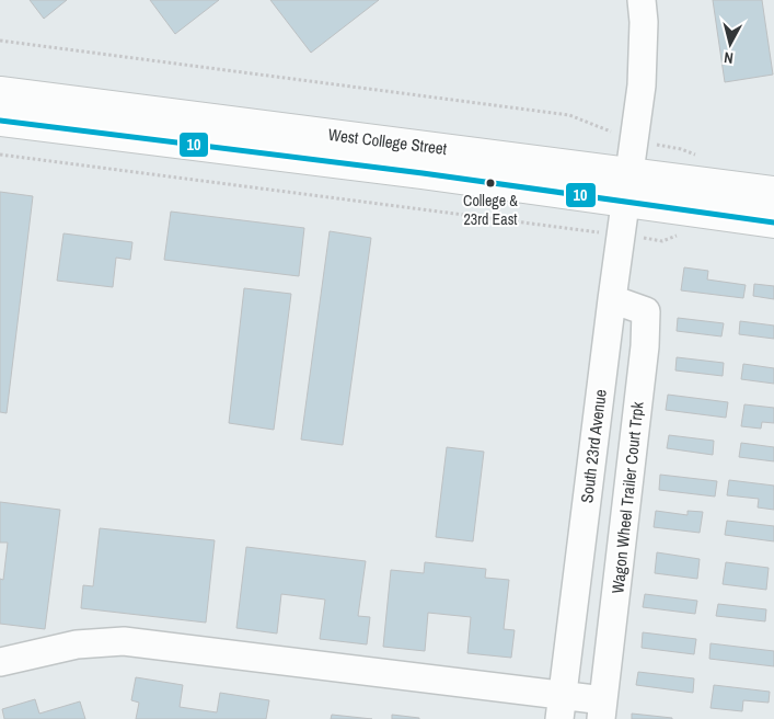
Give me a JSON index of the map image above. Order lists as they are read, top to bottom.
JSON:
{
  "streets": {
    "main road": ["West College Street"],
    "street": ["South 23rd Avenue", "Wagon Wheel Trailer Court Trpk"]
  },
  "crossings": [
    ["West College Street", "South 23rd Avenue"],
    ["South 23rd Avenue", "Wagon Wheel Trailer Court Trpk"]
  ],
  "places": ["College & 23rd East"],
  "lines": ["transit line 10"],
  "north": "bottom"
}
